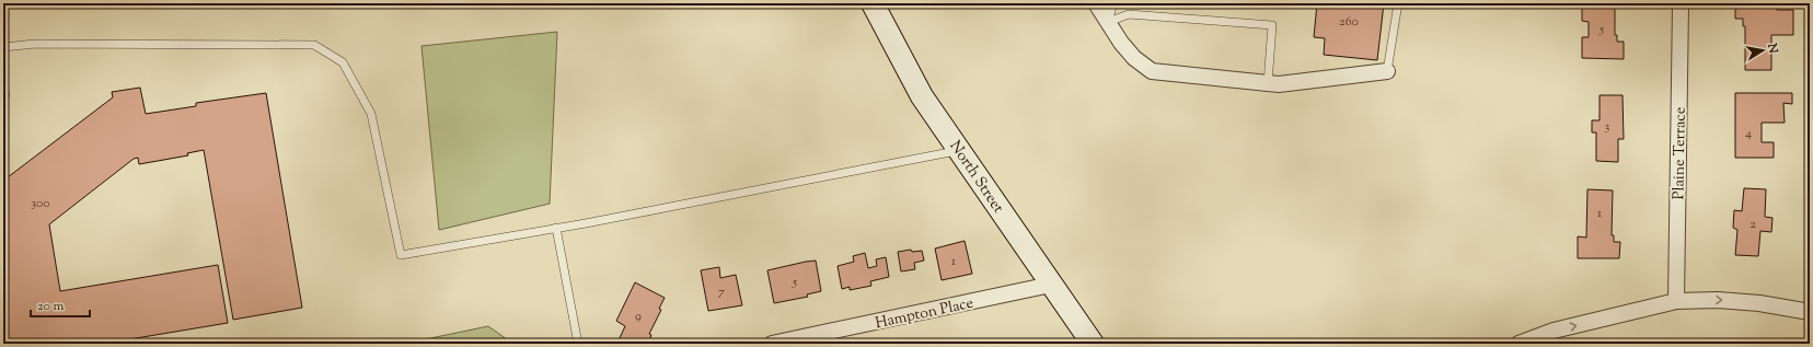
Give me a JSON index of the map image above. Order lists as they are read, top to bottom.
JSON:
{
  "streets": {
    "street": ["Plaine Terrace", "North Street", "Hampton Place"]
  },
  "crossings": [
    ["North Street", "Hampton Place"]
  ],
  "house_numbers": [
    "260",
    "5",
    "3",
    "4",
    "300",
    "1",
    "2",
    "1",
    "5",
    "7",
    "9"
  ],
  "scale_bar": "20 m",
  "north": "right"
}
